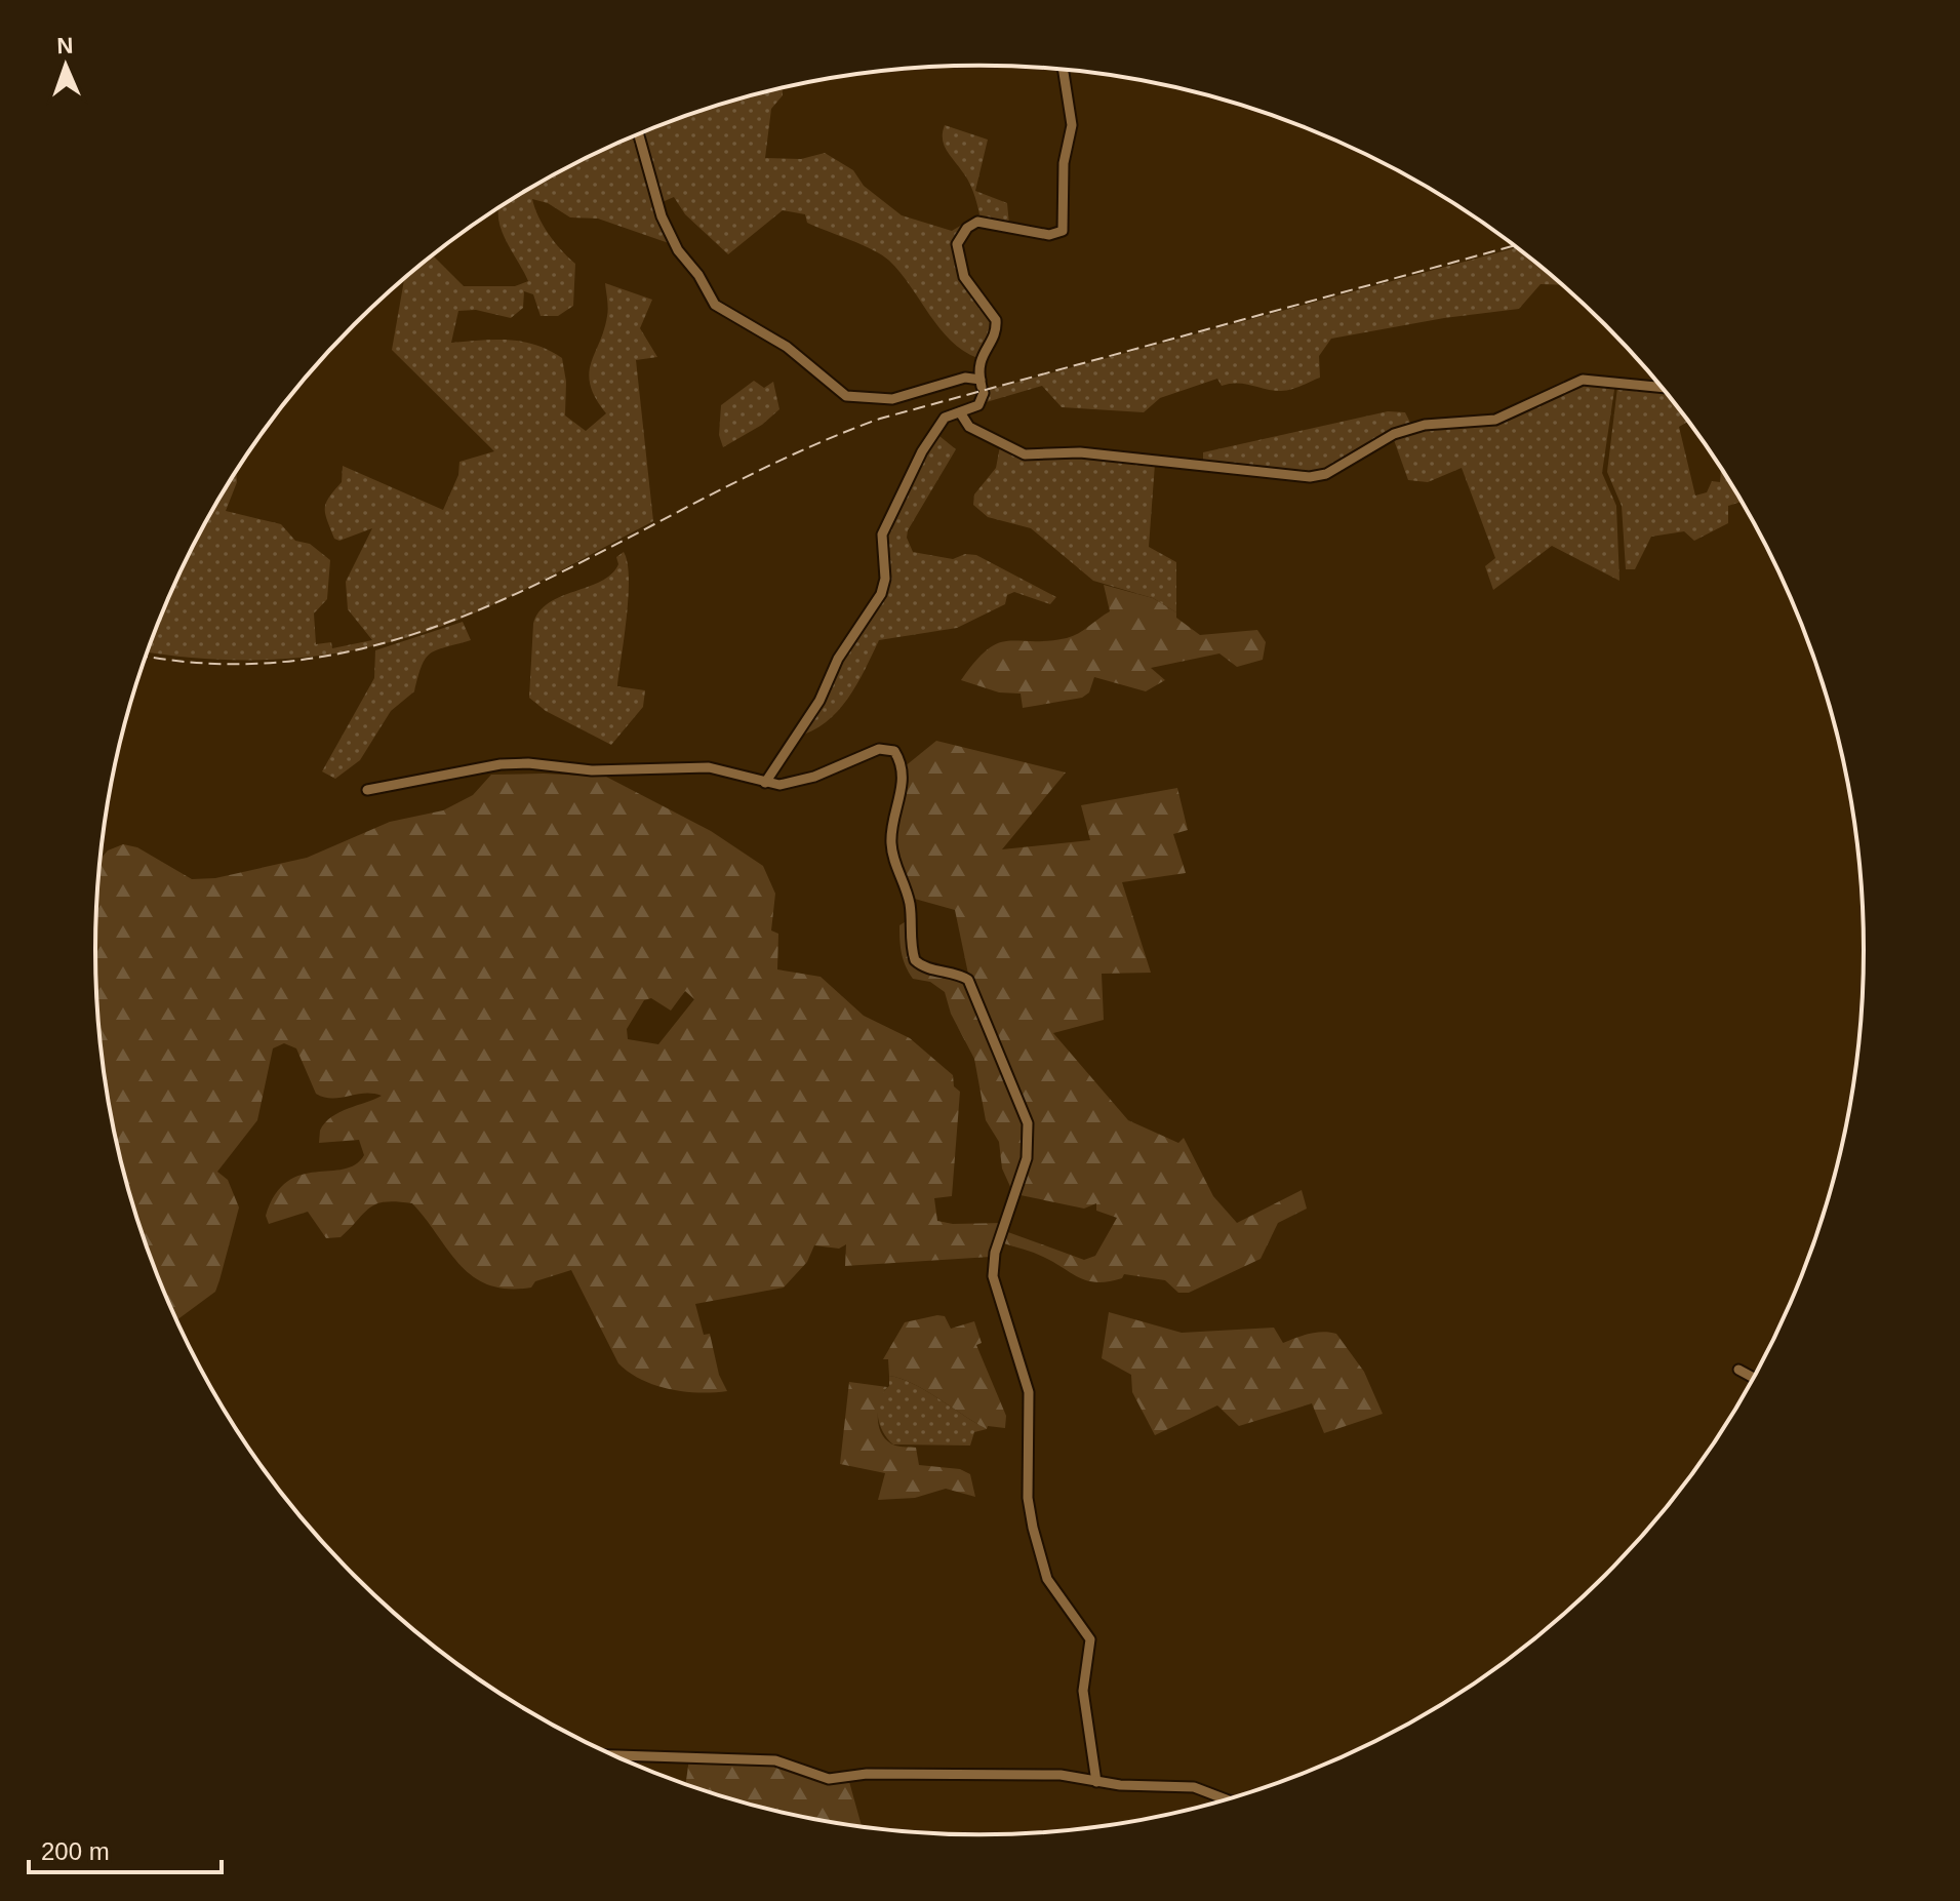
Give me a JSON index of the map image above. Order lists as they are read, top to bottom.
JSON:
{
  "scale_bar": "200 m",
  "north": "top"
}
